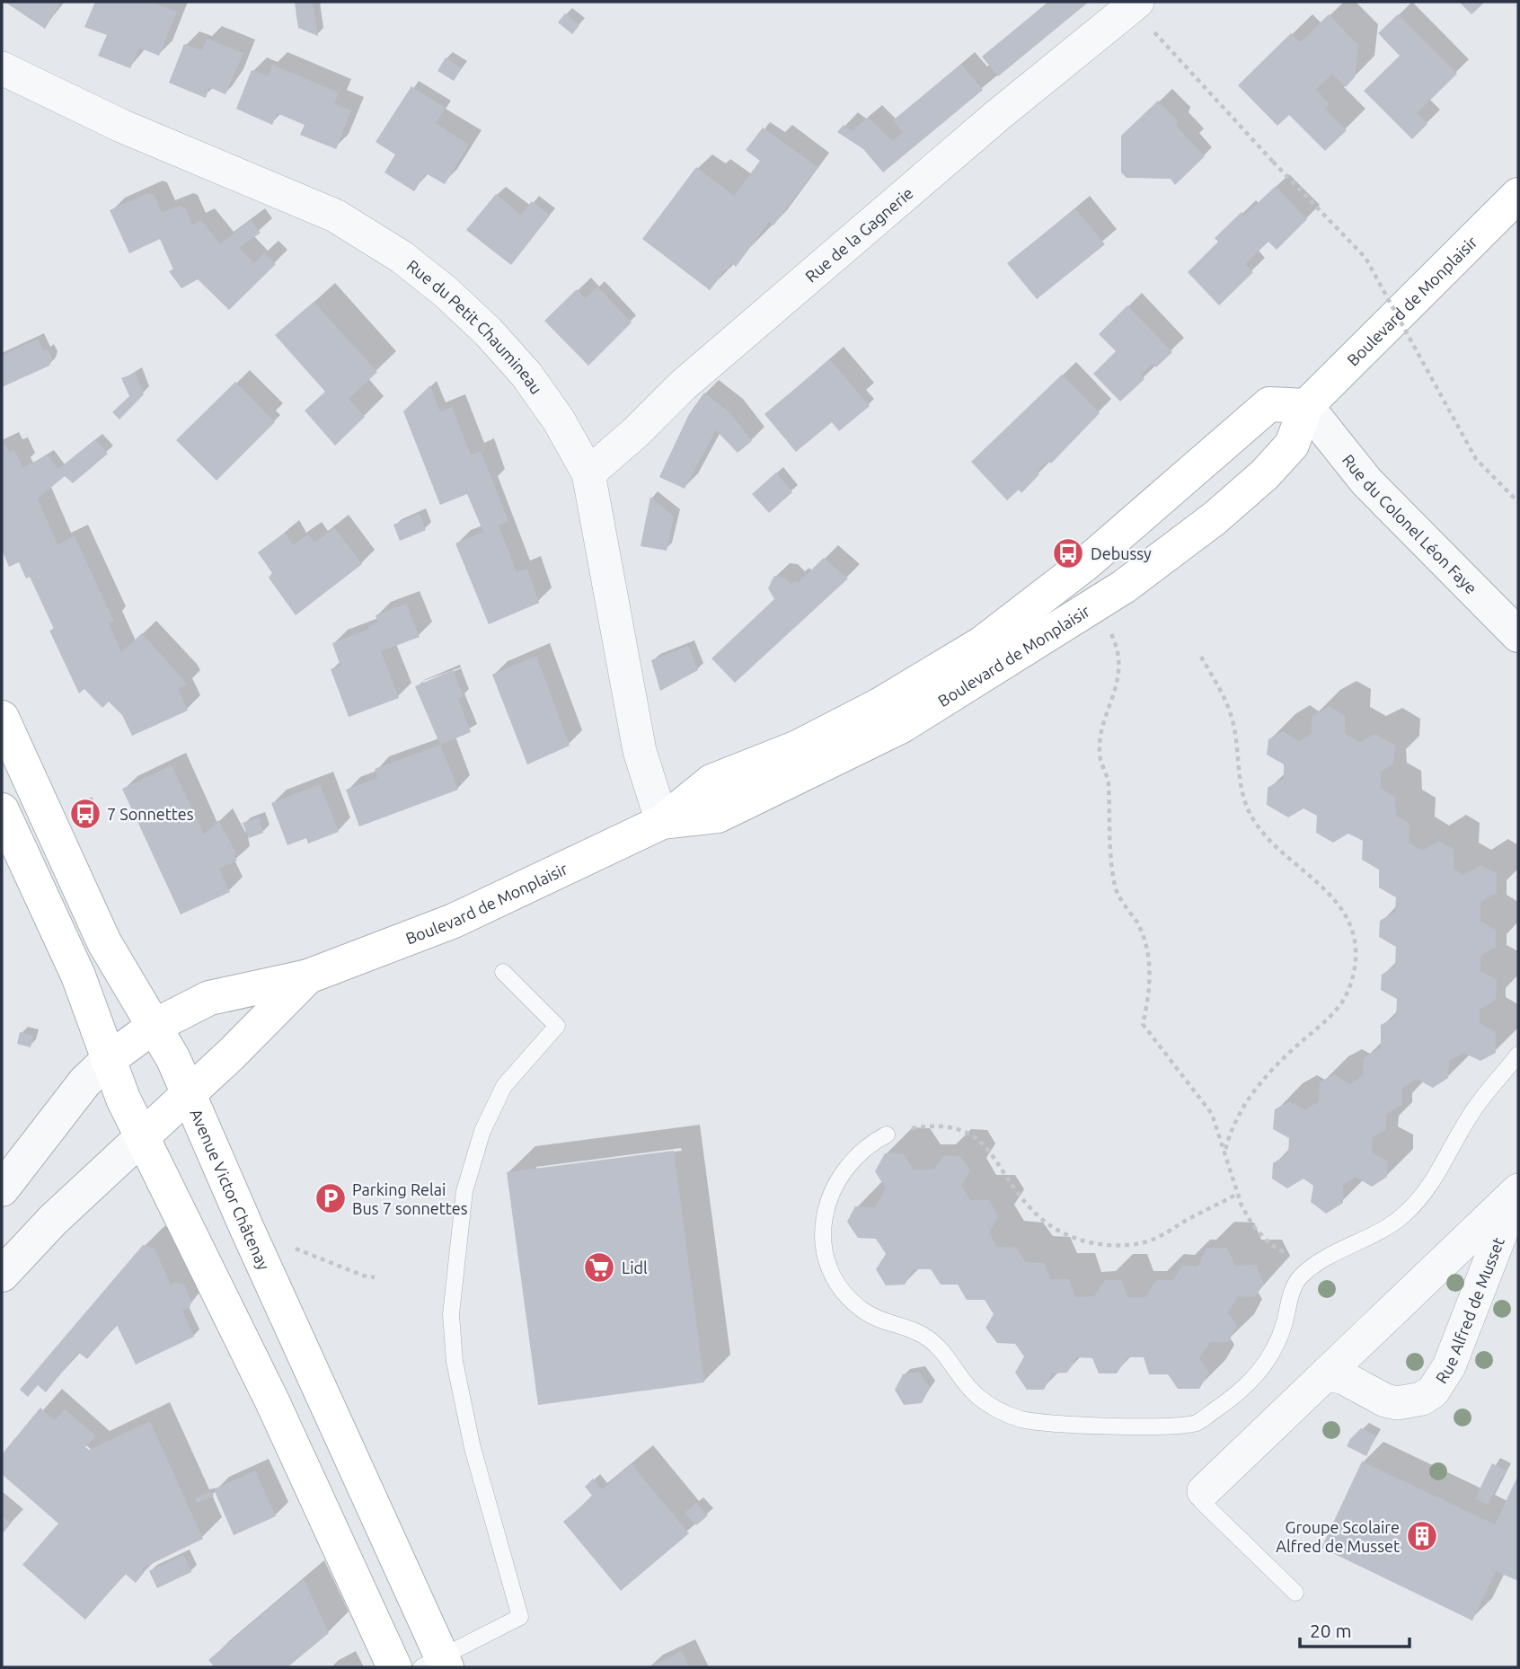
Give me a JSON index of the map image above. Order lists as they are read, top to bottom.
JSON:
{
  "streets": {
    "main road": ["Boulevard de Monplaisir", "Avenue Victor Châtenay"],
    "street": [
      "Rue de la Gagnerie",
      "Rue du Petit Chaumineau",
      "Rue du Colonel Léon Faye",
      "Rue Alfred de Musset"
    ]
  },
  "crossings": [
    ["Rue de la Gagnerie", "Rue du Petit Chaumineau"],
    ["Boulevard de Monplaisir", "Rue du Petit Chaumineau"],
    ["Boulevard de Monplaisir", "Rue du Colonel Léon Faye"],
    ["Boulevard de Monplaisir", "Avenue Victor Châtenay"]
  ],
  "places": {
    "bus stop": ["Debussy", "7 Sonnettes"],
    "parking": ["Parking Relai Bus 7 sonnettes"],
    "supermarket": ["Lidl"],
    "building": ["Groupe Scolaire Alfred de Musset"]
  },
  "scale_bar": "20 m"
}
